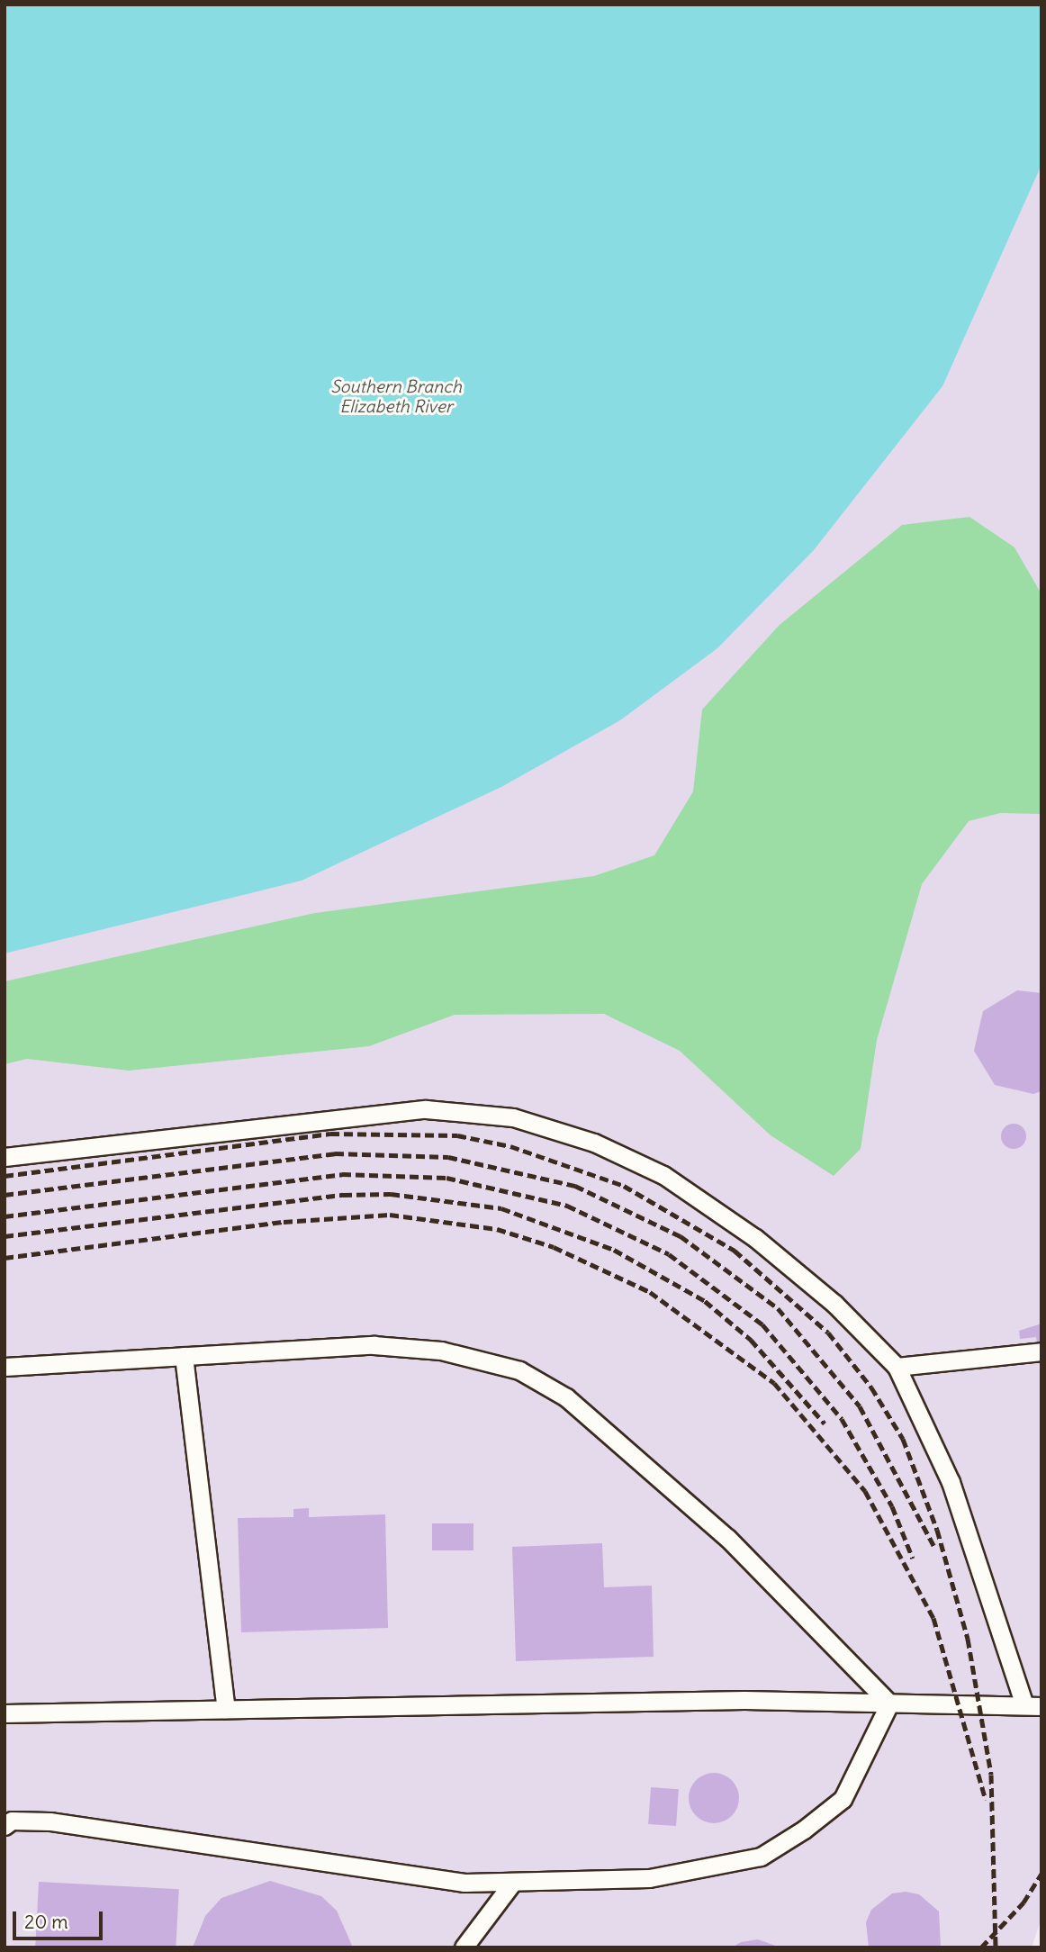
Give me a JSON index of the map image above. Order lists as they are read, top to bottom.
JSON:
{
  "water": ["Southern Branch Elizabeth River"],
  "scale_bar": "20 m"
}
